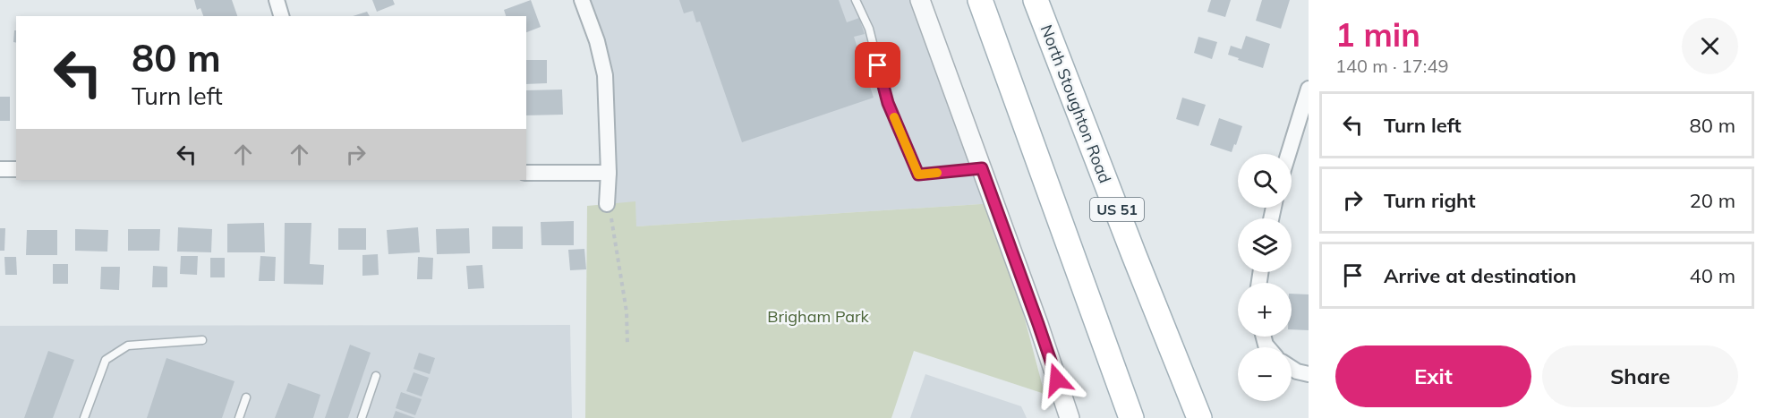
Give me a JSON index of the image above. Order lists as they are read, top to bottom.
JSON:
{
  "streets": {
    "main road": ["North Stoughton Road", "US 51"]
  },
  "parks": ["Brigham Park"],
  "page": {
    "heading": ["1 min", "140 m · 17:49"],
    "turn": ["80 m", "Turn left"],
    "list": [
      {
        "name": "Turn left",
        "value": "80 m"
      },
      {
        "name": "Turn right",
        "value": "20 m"
      },
      {
        "name": "Arrive at destination",
        "value": "40 m"
      }
    ],
    "map_buttons": ["+", "−"],
    "buttons": ["Exit", "Share"]
  }
}
